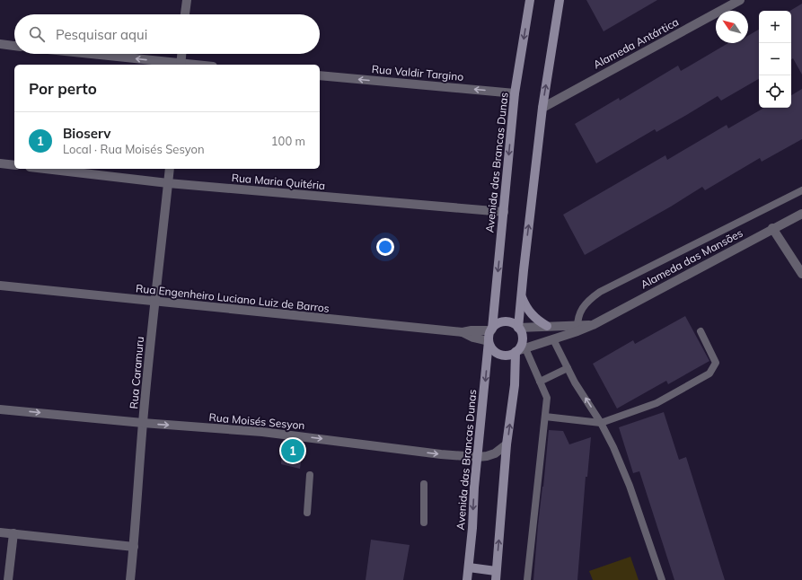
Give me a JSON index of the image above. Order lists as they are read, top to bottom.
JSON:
{
  "streets": {
    "main road": ["Avenida das Brancas Dunas"],
    "street": [
      "Alameda Antártica",
      "Rua Valdir Targino",
      "Rua Maria Quitéria",
      "Alameda das Mansões",
      "Rua Engenheiro Luciano Luiz de Barros",
      "Rua Caramuru",
      "Rua Moisés Sesyon"
    ]
  },
  "crossings": [
    ["Rua Valdir Targino", "Avenida das Brancas Dunas"],
    ["Avenida das Brancas Dunas", "Rua Maria Quitéria"],
    ["Avenida das Brancas Dunas", "Alameda das Mansões"],
    ["Avenida das Brancas Dunas", "Rua Engenheiro Luciano Luiz de Barros"],
    ["Avenida das Brancas Dunas", "Rua Moisés Sesyon"],
    ["Rua Maria Quitéria", "Rua Caramuru"],
    ["Alameda das Mansões", "Rua Engenheiro Luciano Luiz de Barros"],
    ["Rua Engenheiro Luciano Luiz de Barros", "Rua Caramuru"],
    ["Rua Caramuru", "Rua Moisés Sesyon"]
  ],
  "one_way": ["Rua Valdir Targino", "Rua Moisés Sesyon"],
  "north": "top left",
  "page": {
    "map_buttons": ["+", "−"],
    "search": "Pesquisar aqui",
    "heading": "Por perto",
    "list": [
      {
        "mark": "1",
        "name": "Bioserv",
        "note": "Local · Rua Moisés Sesyon",
        "value": "100 m"
      }
    ],
    "pins": "1"
  }
}
